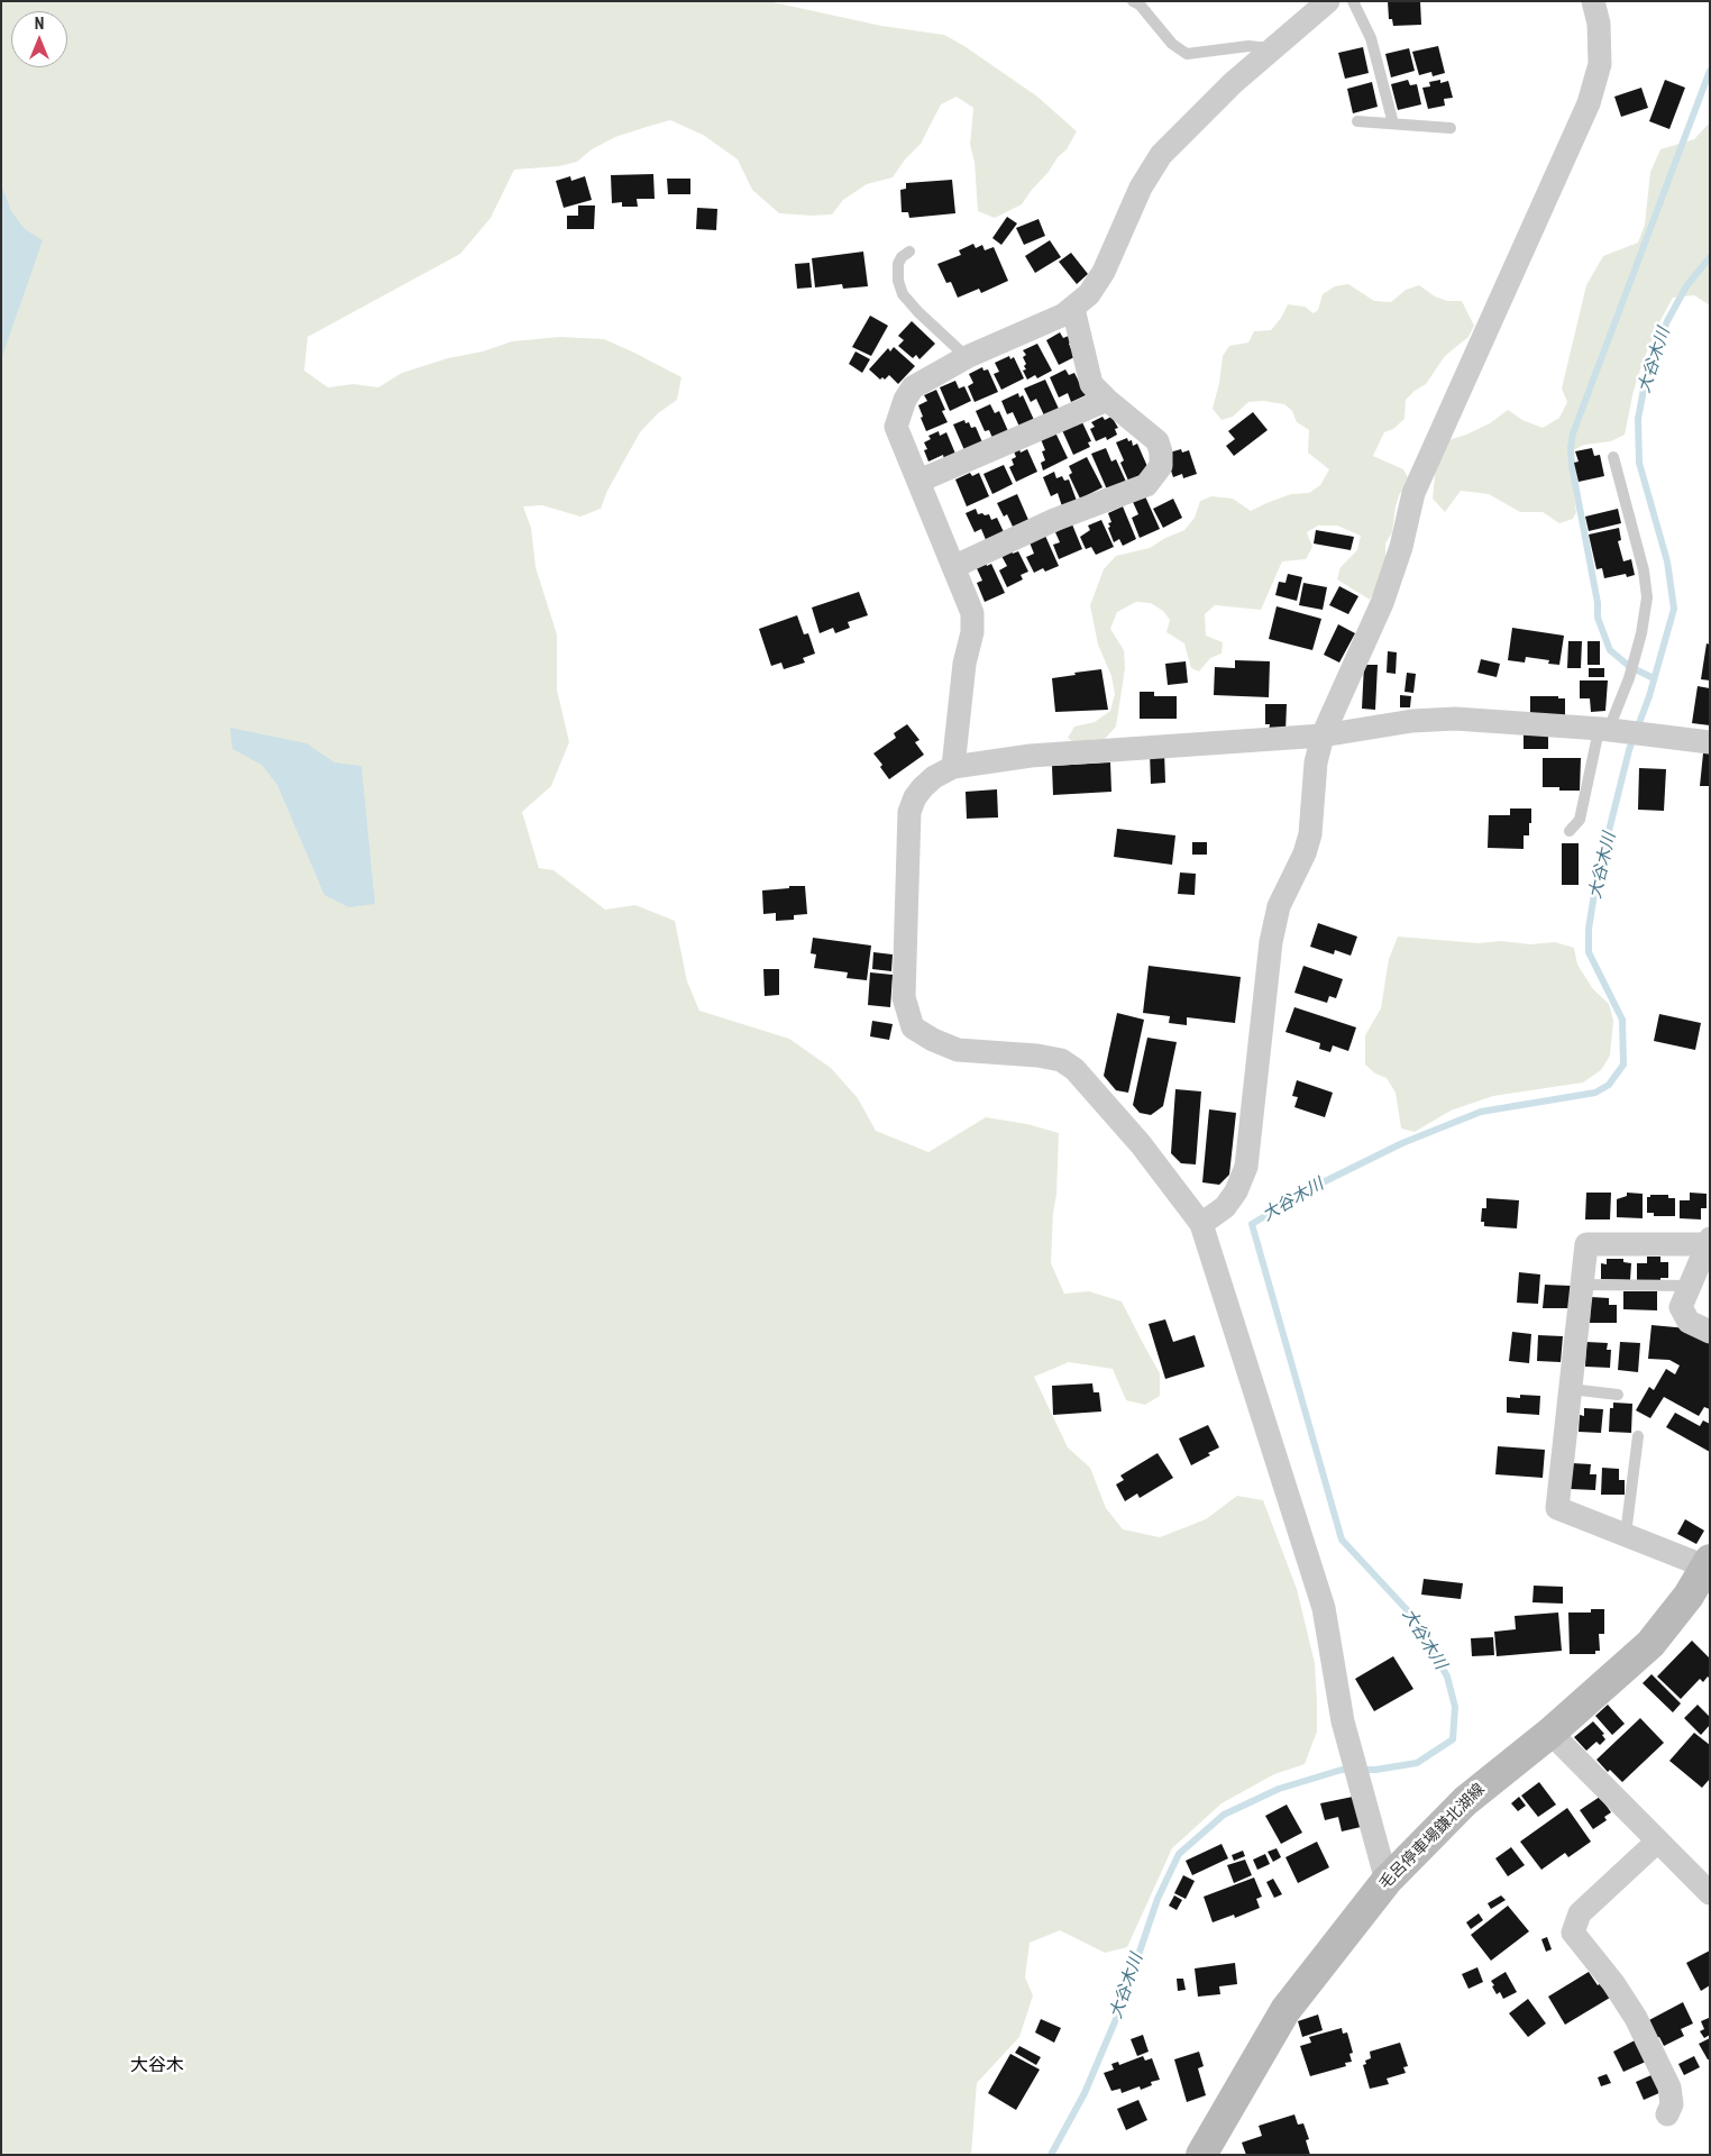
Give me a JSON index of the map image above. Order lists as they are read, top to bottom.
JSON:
{
  "streets": {
    "main road": ["毛呂停車場鎌北湖線"]
  },
  "districts": ["大谷木"],
  "water": ["大谷木川"],
  "north": "top"
}
